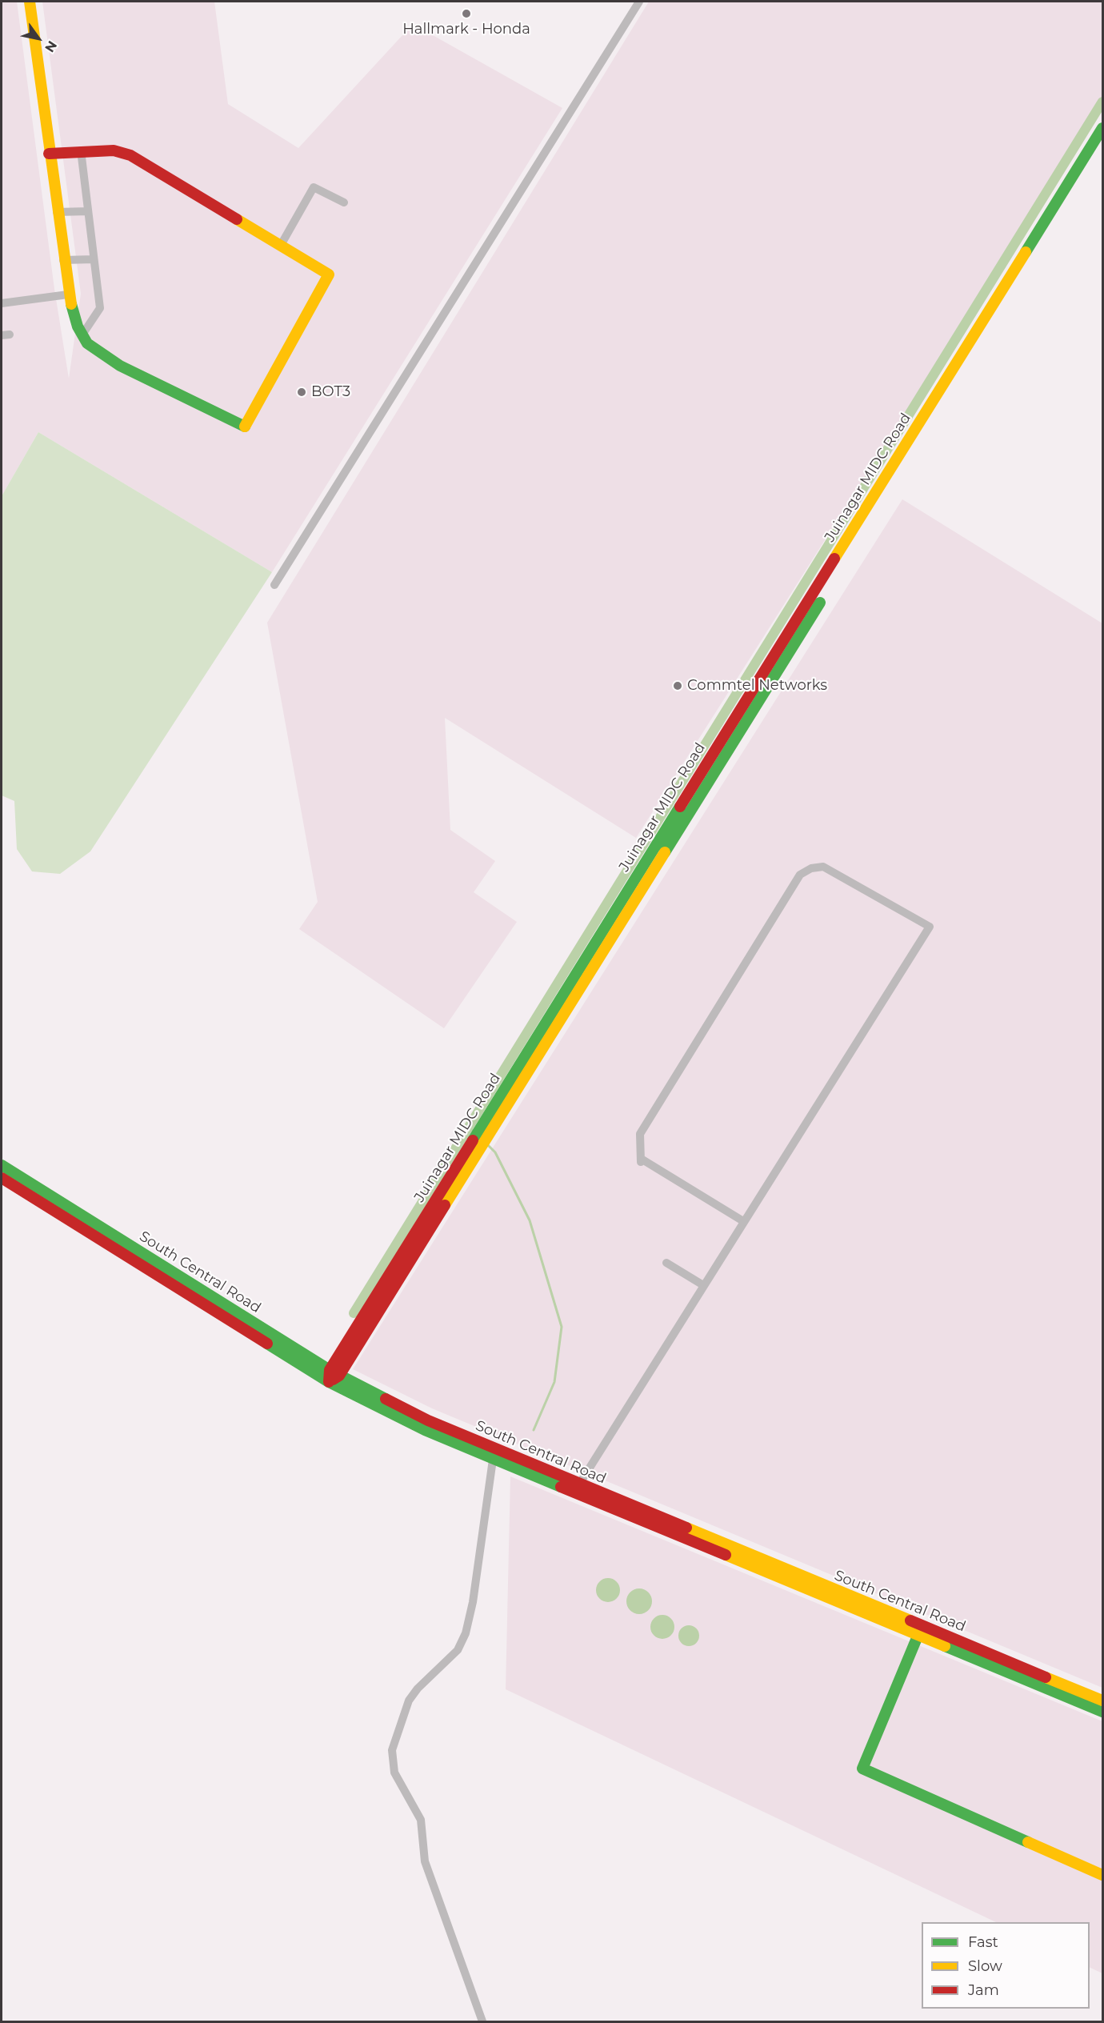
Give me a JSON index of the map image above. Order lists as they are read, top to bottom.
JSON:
{
  "streets": {
    "street": ["Juinagar MIDC Road", "South Central Road"]
  },
  "crossings": [
    ["Juinagar MIDC Road", "South Central Road"]
  ],
  "places": ["Hallmark - Honda", "BOT3", "Commtel Networks"],
  "legend": ["Fast", "Slow", "Jam"],
  "north": "bottom right"
}
